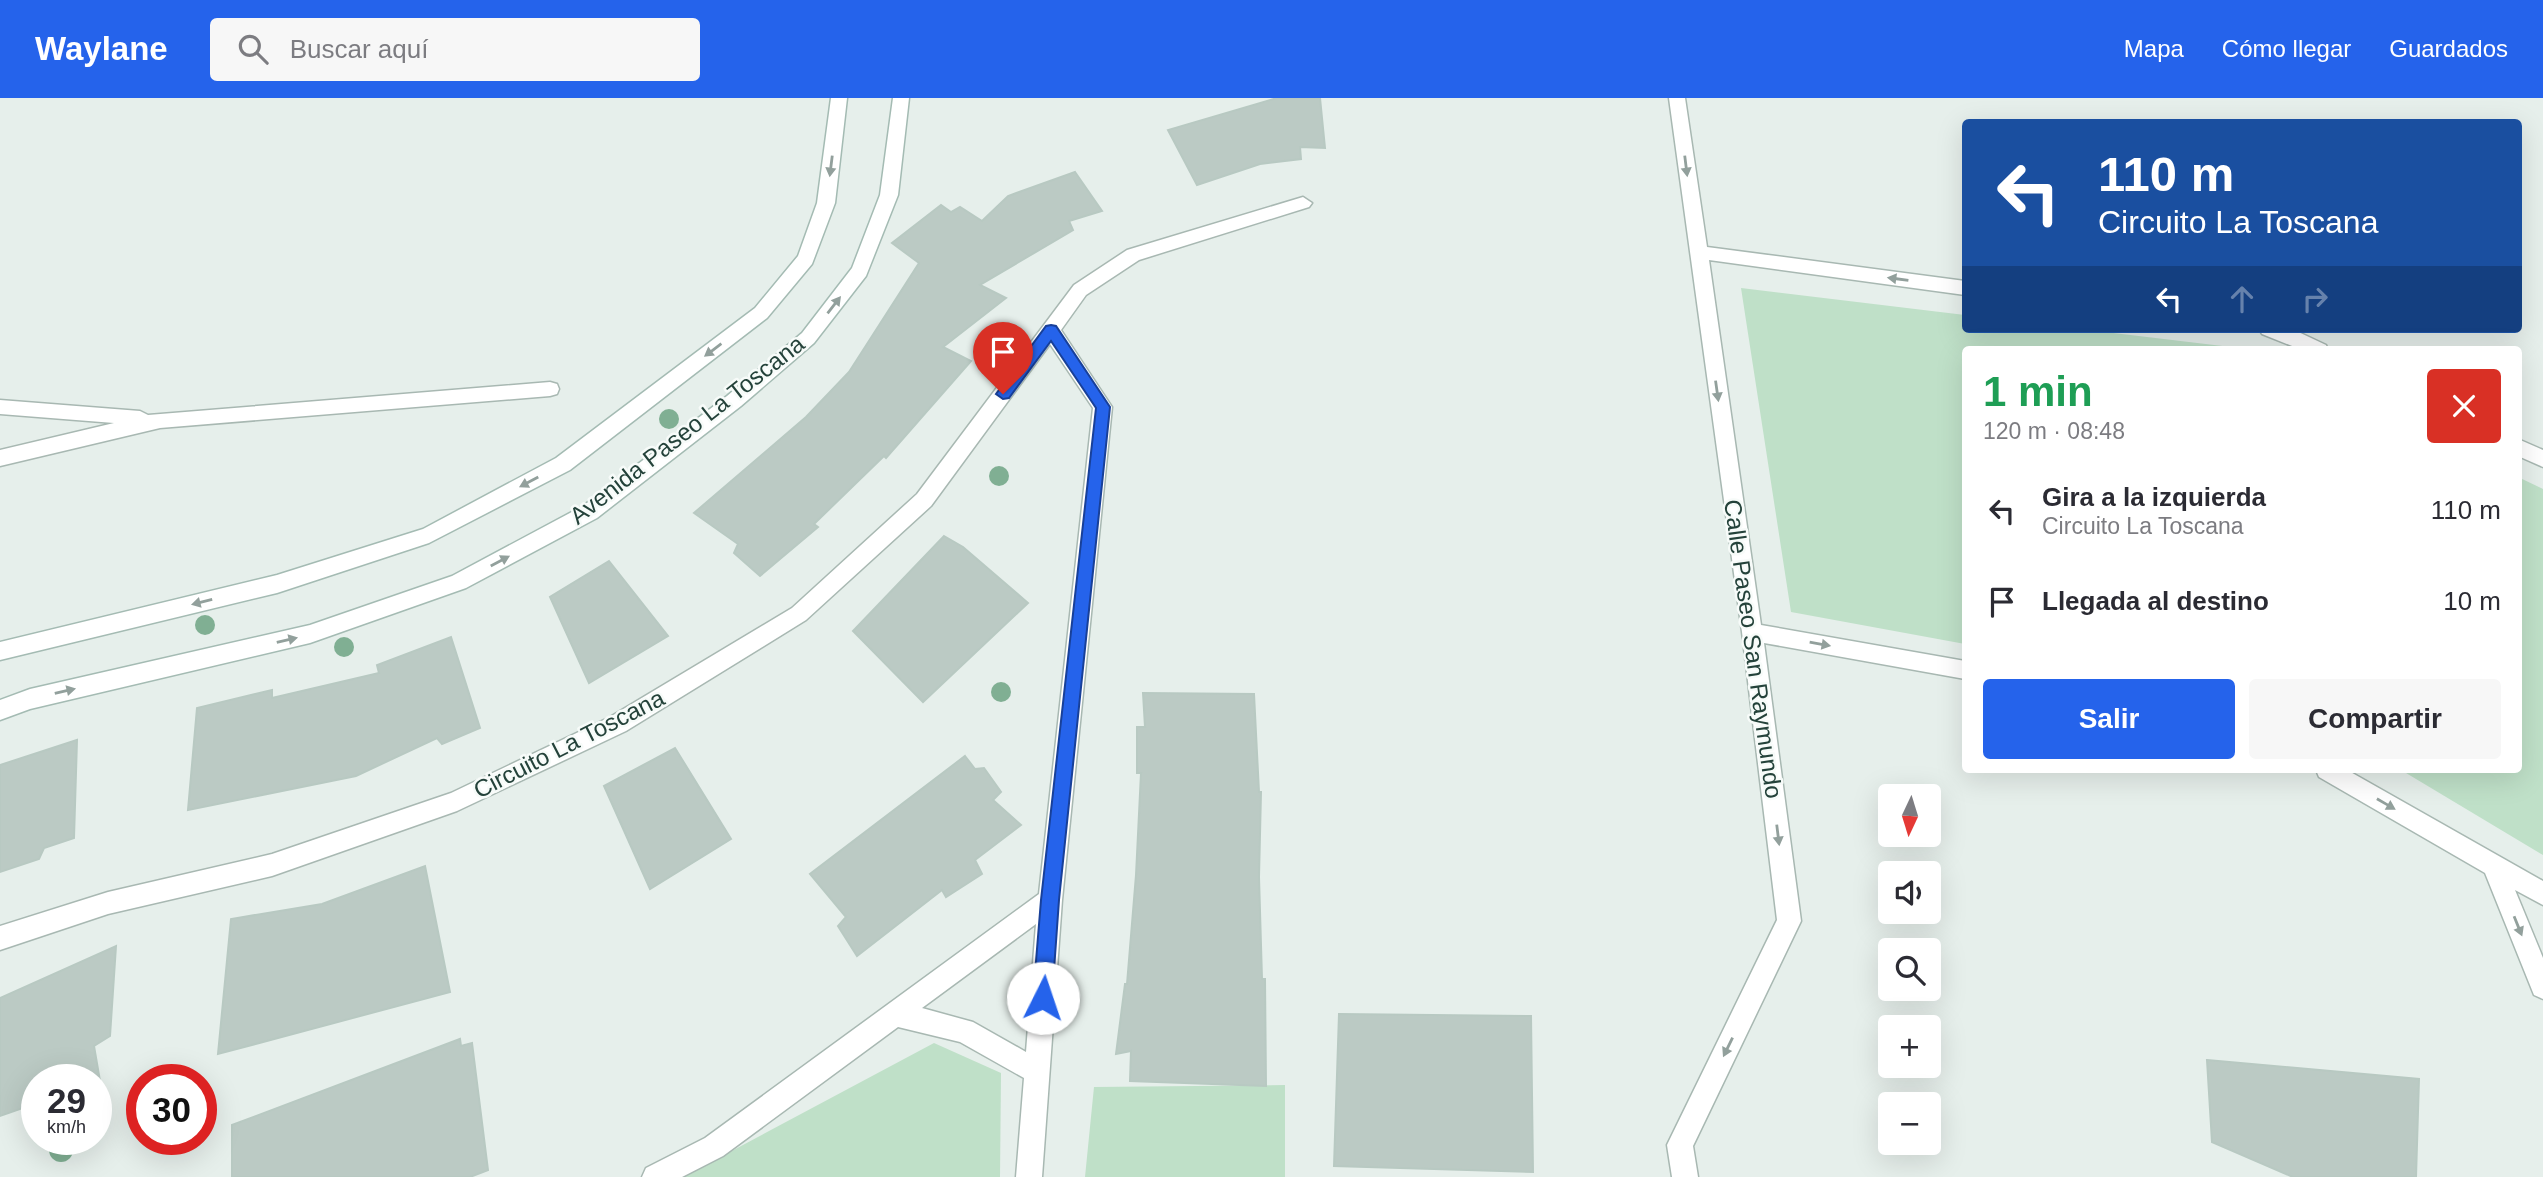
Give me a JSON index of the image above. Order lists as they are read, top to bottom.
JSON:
{
  "streets": {
    "street": ["Avenida Paseo La Toscana", "Calle Paseo San Raymundo", "Circuito La Toscana"]
  },
  "one_way": ["Calle Paseo San Raymundo"],
  "north": "bottom",
  "page": {
    "header": "Waylane",
    "search": "Buscar aquí",
    "nav": ["Mapa", "Cómo llegar", "Guardados"],
    "turn": ["110 m", "Circuito La Toscana"],
    "heading": ["1 min", "120 m · 08:48"],
    "list": [
      {
        "name": "Gira a la izquierda",
        "note": "Circuito La Toscana",
        "value": "110 m"
      },
      {
        "name": "Llegada al destino",
        "value": "10 m"
      }
    ],
    "buttons": ["Salir", "Compartir"],
    "map_buttons": ["+", "−"],
    "speed": "29 km/h",
    "limit": "30"
  }
}
